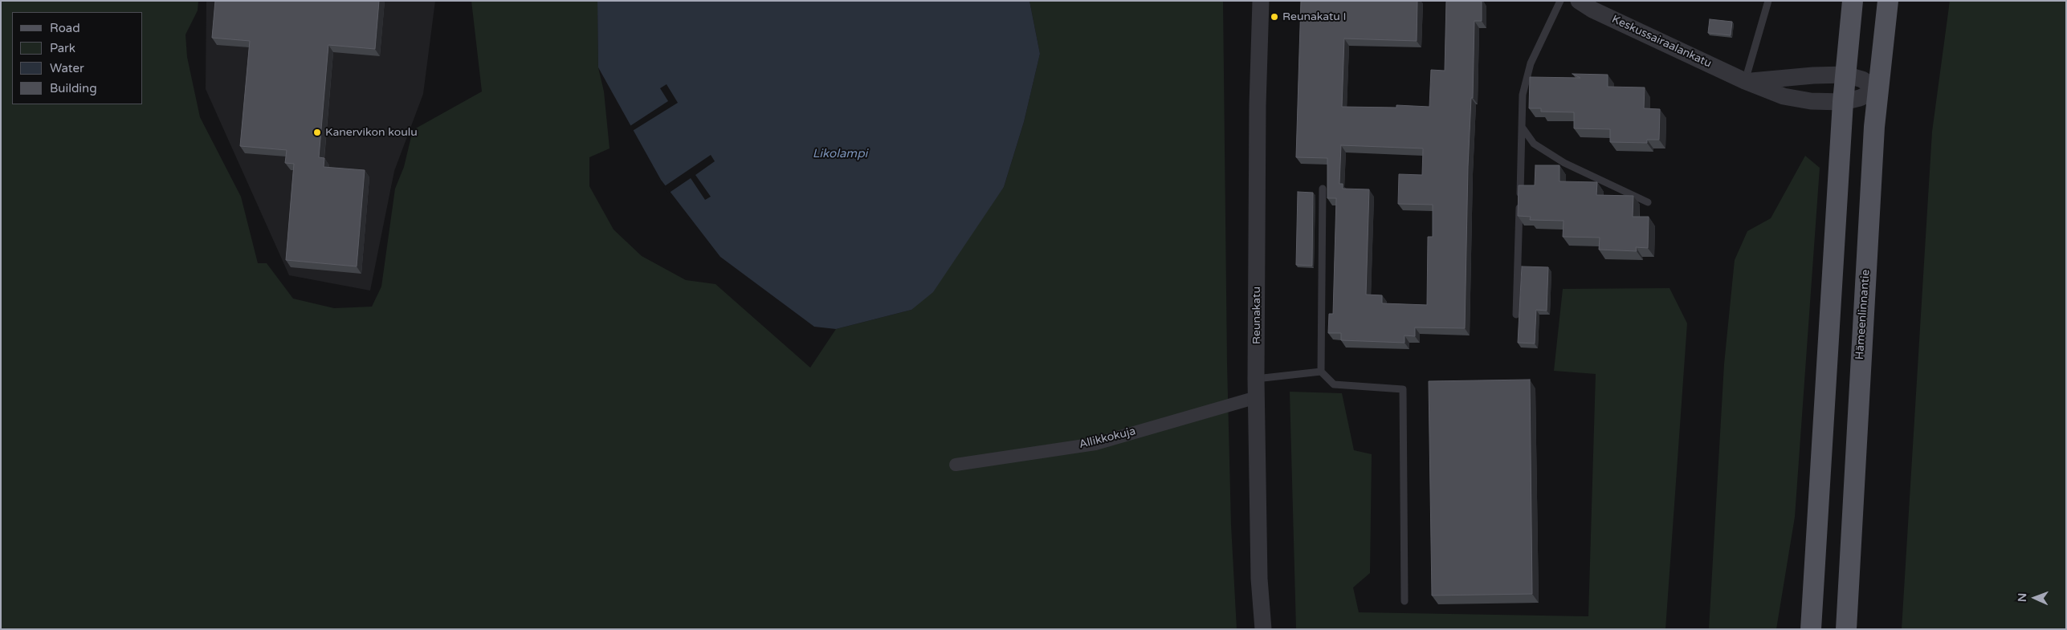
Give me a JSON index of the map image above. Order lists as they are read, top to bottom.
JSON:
{
  "streets": {
    "main road": ["Hämeenlinnantie"],
    "street": ["Keskussairaalankatu", "Reunakatu", "Allikkokuja"]
  },
  "crossings": [
    ["Keskussairaalankatu", "Hämeenlinnantie"],
    ["Reunakatu", "Allikkokuja"]
  ],
  "water": ["Likolampi"],
  "places": ["Reunakatu I", "Kanervikon koulu"],
  "legend": [
    "Road",
    "Park",
    "Water",
    "Building"
  ],
  "north": "left"
}
